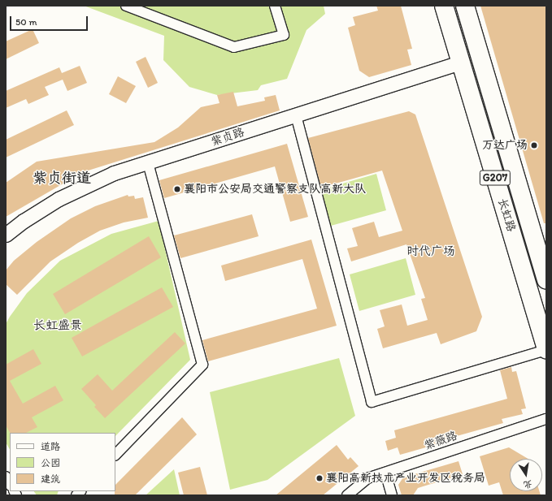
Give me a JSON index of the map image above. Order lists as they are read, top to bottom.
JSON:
{
  "streets": {
    "highway": ["G207", "长虹路"],
    "street": ["紫贞路", "紫薇路"]
  },
  "crossings": [
    ["紫贞路", "长虹路"]
  ],
  "districts": ["紫贞街道", "时代广场", "长虹盛景"],
  "places": ["万达广场", "襄阳市公安局交通警察支队高新大队", "襄阳高新技术产业开发区税务局"],
  "legend": ["道路", "公园", "建筑"],
  "scale_bar": "50 m",
  "north": "bottom"
}
